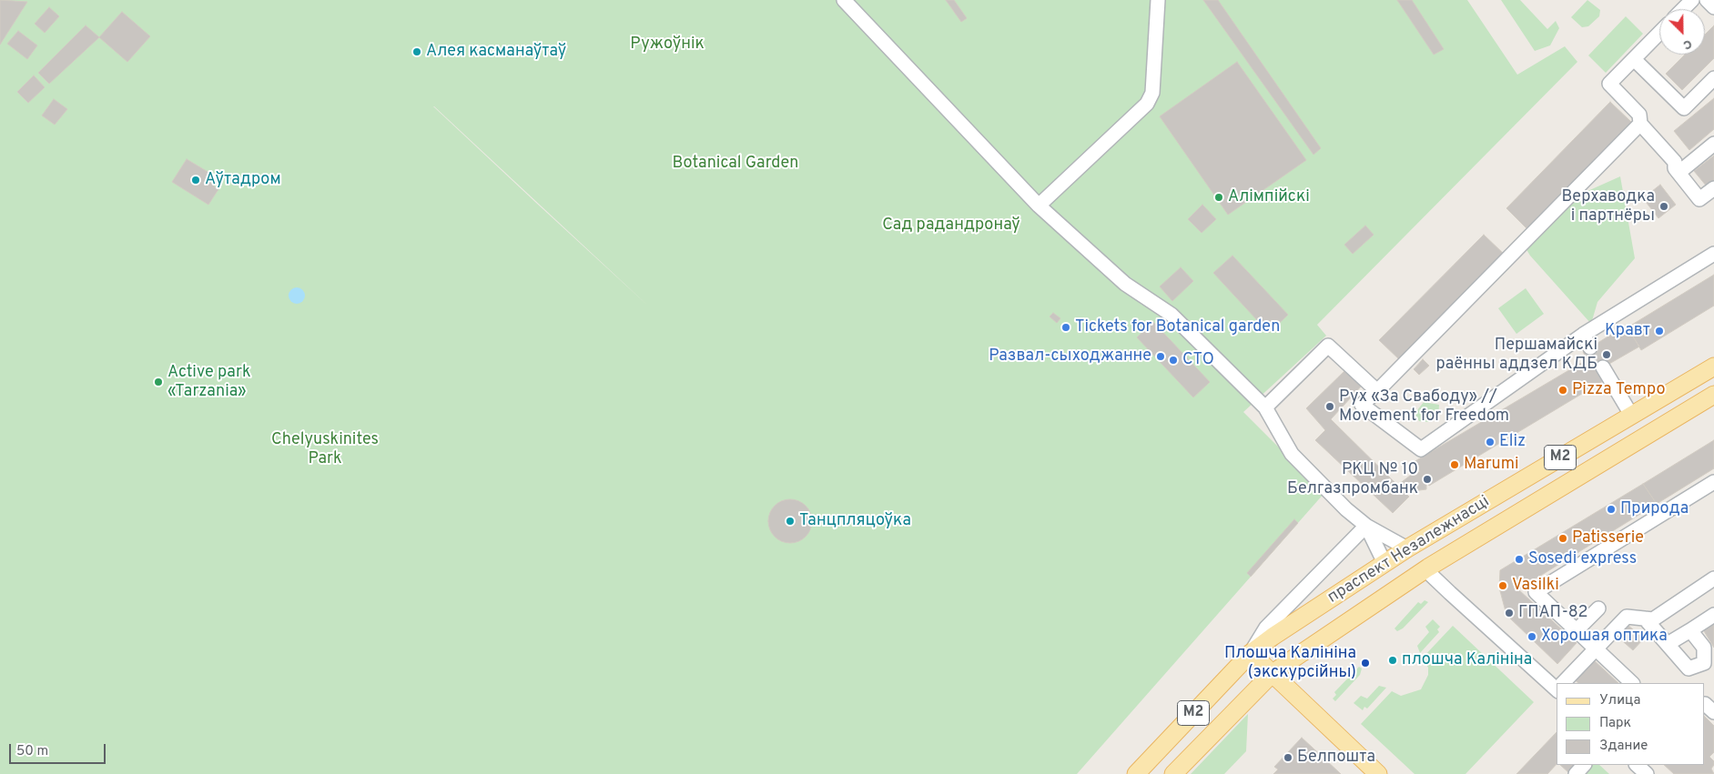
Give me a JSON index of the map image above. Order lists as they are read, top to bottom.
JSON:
{
  "streets": {
    "main road": ["М2", "праспект Незалежнасці"]
  },
  "parks": [
    "Ружоўнік",
    "Botanical Garden",
    "Сад радандронаў",
    "Chelyuskinites Park"
  ],
  "places": [
    "Алея касманаўтаў",
    "Аўтадром",
    "Алімпійскі",
    "Верхаводка і партнёры",
    "Tickets for Botanical garden",
    "Кравт",
    "Першамайскі раённы аддзел КДБ",
    "Развал-сыходжанне",
    "СТО",
    "Active park «Tarzania»",
    "Pizza Tempo",
    "Рух «За Свабоду» // Movement for Freedom",
    "Eliz",
    "Marumi",
    "РКЦ № 10 Белгазпромбанк",
    "Природа",
    "Танцпляцоўка",
    "Patisserie",
    "Sosedi express",
    "Vasilki",
    "ГПАП-82",
    "Хорошая оптика",
    "плошча Калініна",
    "Плошча Калініна (экскурсійны)",
    "Белпошта"
  ],
  "legend": ["Улица", "Парк", "Здание"],
  "scale_bar": "50 m",
  "north": "bottom right"
}
